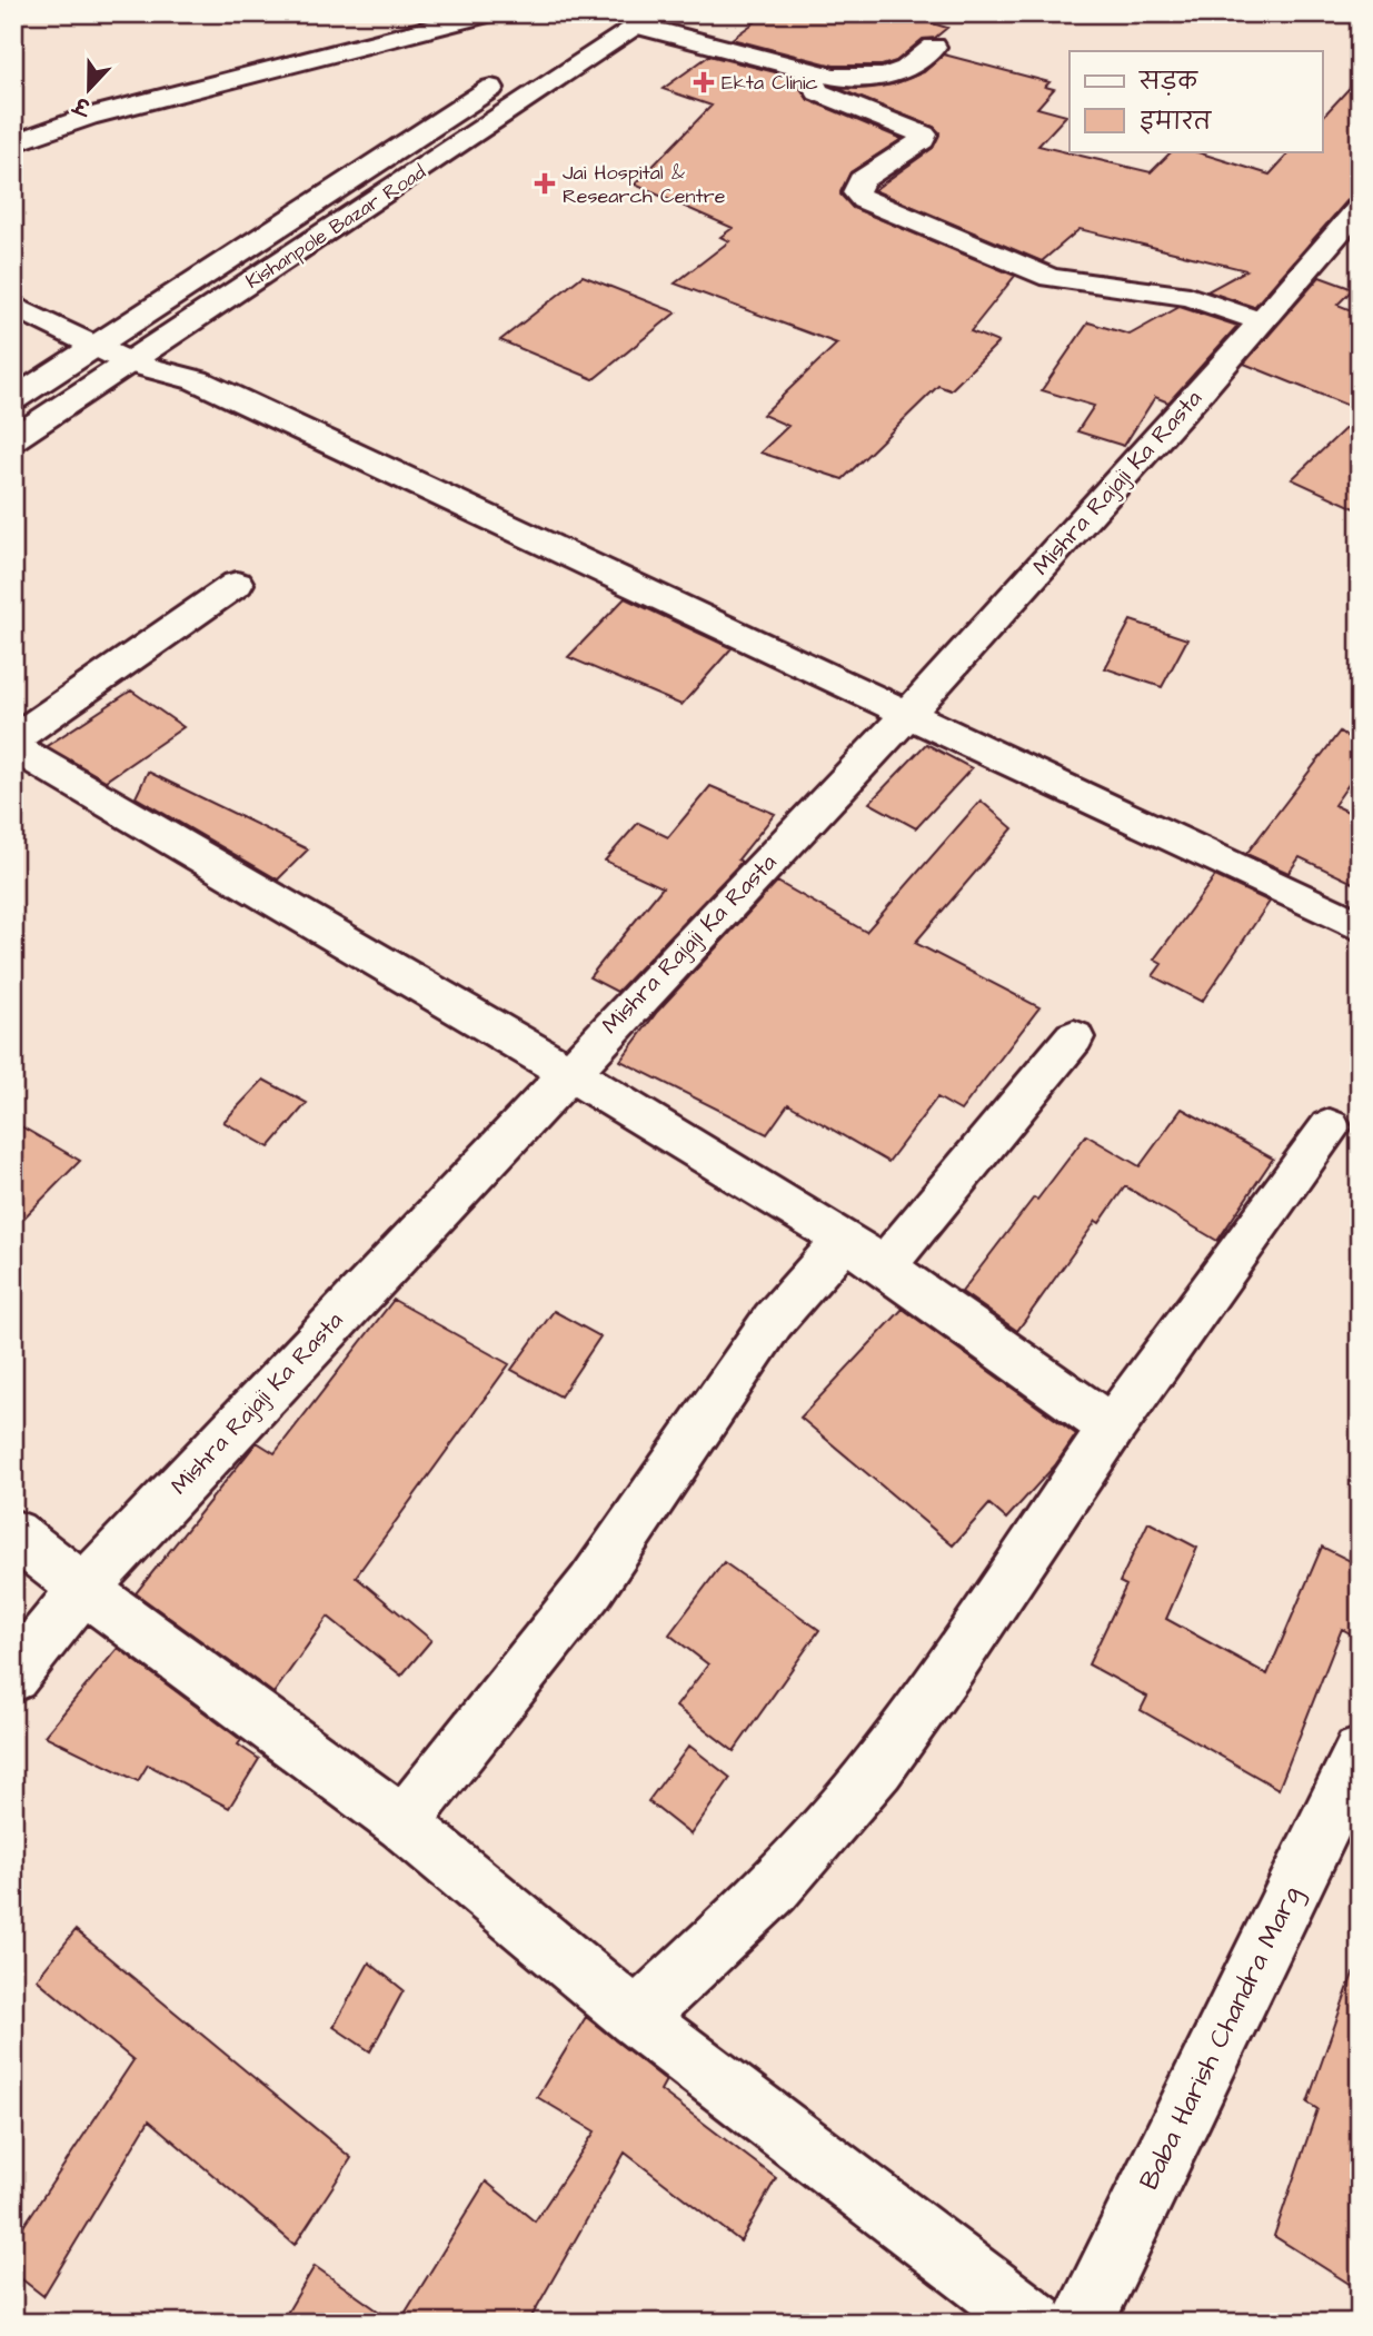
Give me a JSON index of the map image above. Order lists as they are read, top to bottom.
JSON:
{
  "streets": {
    "street": ["Kishanpole Bazar Road", "Mishra Rajaji Ka Rasta", "Baba Harish Chandra Marg"]
  },
  "places": {
    "health": ["Ekta Clinic", "Jai Hospital & Research Centre"]
  },
  "legend": ["सड़क", "इमारत"],
  "north": "bottom"
}
